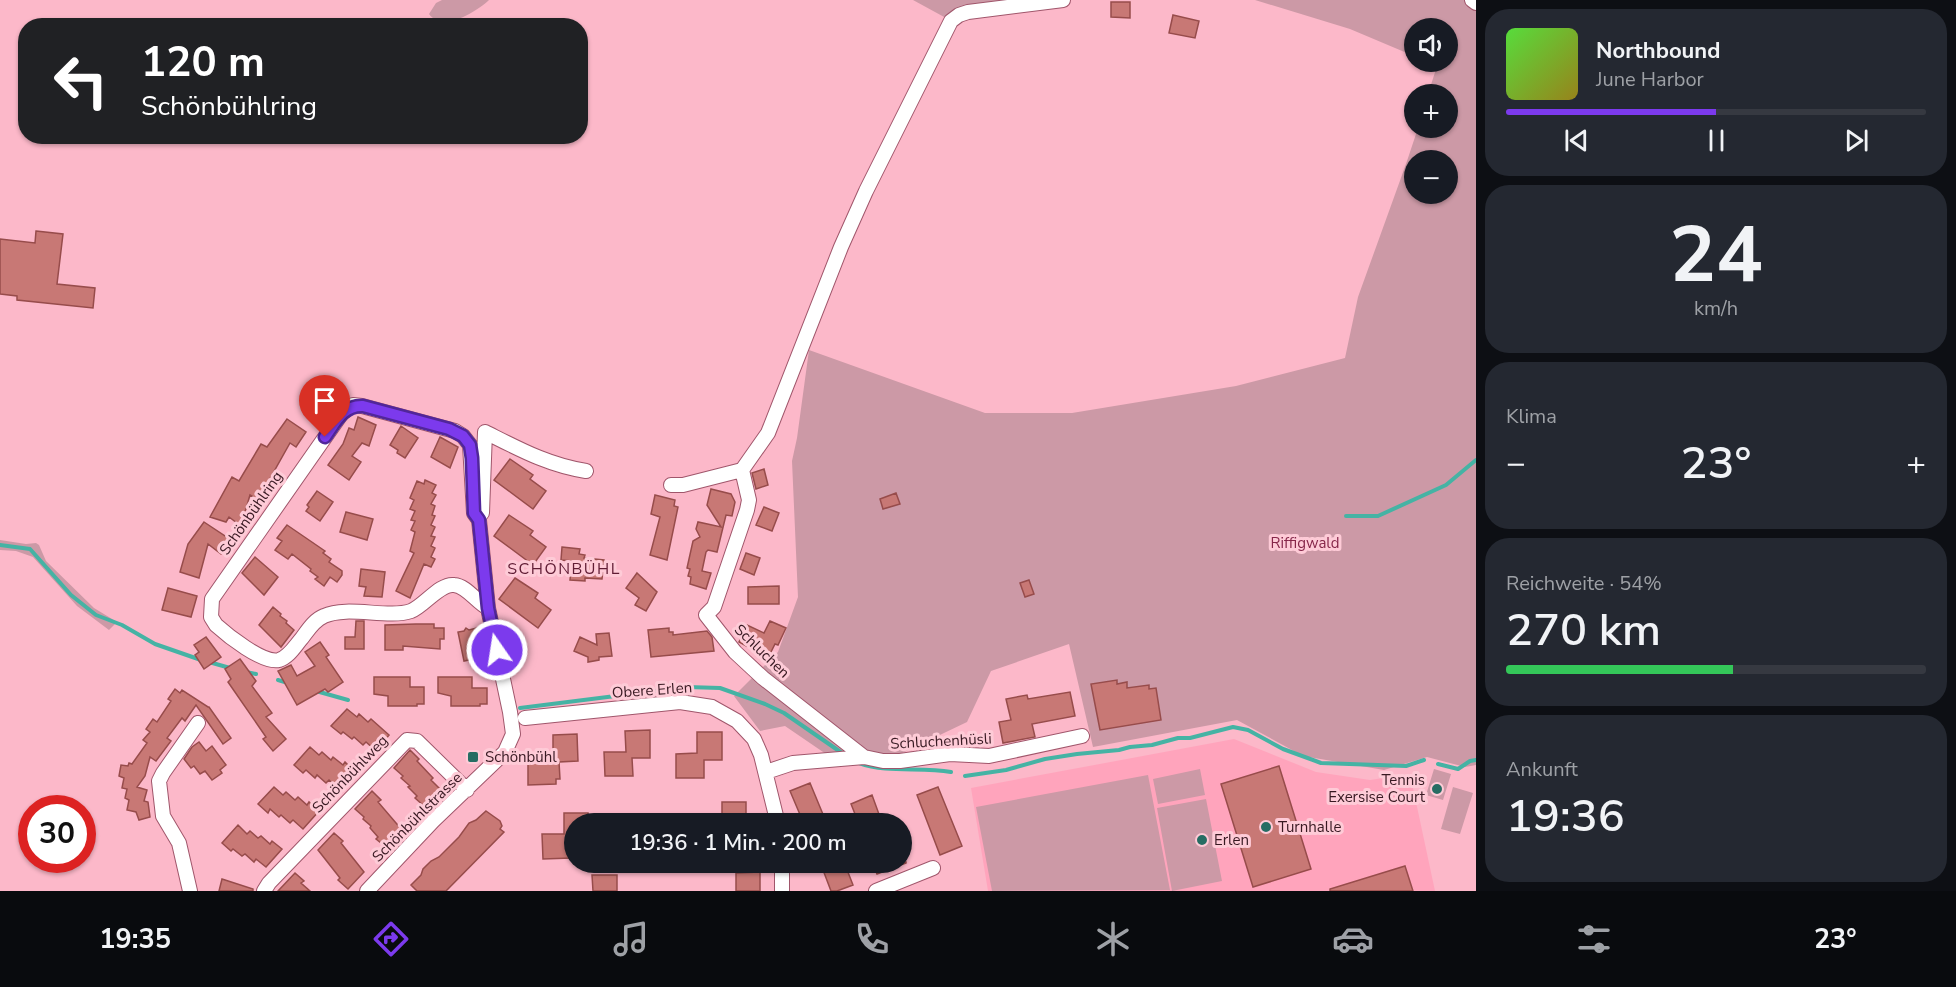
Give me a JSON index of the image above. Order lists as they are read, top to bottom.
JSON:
{
  "streets": {
    "street": [
      "Schönbühlring",
      "Schluchen",
      "Obere Erlen",
      "Schluchenhüsli",
      "Schönbühlweg",
      "Schönbühlstrasse"
    ]
  },
  "crossings": [
    ["Schönbühlring", "Schönbühlstrasse"],
    ["Schluchen", "Schluchenhüsli"],
    ["Obere Erlen", "Schluchenhüsli"],
    ["Schönbühlweg", "Schönbühlstrasse"]
  ],
  "districts": ["SCHÖNBÜHL"],
  "parks": ["Riffigwald"],
  "places": {
    "transit": ["Schönbühl"],
    "other": ["Tennis Exersise Court", "Turnhalle", "Erlen"]
  },
  "page": {
    "map_buttons": ["+", "−"],
    "turn": ["120 m", "Schönbühlring"],
    "song": ["Northbound", "June Harbor"],
    "tile": [
      ["24", "km/h"],
      "Klima",
      ["Reichweite · 54%", "270 km"],
      ["Ankunft", "19:36"]
    ],
    "heat": ["−", "23°", "+"],
    "limit": "30",
    "trip": "19:36 · 1 Min. · 200 m",
    "tabs": ["19:35", "23°"]
  }
}
